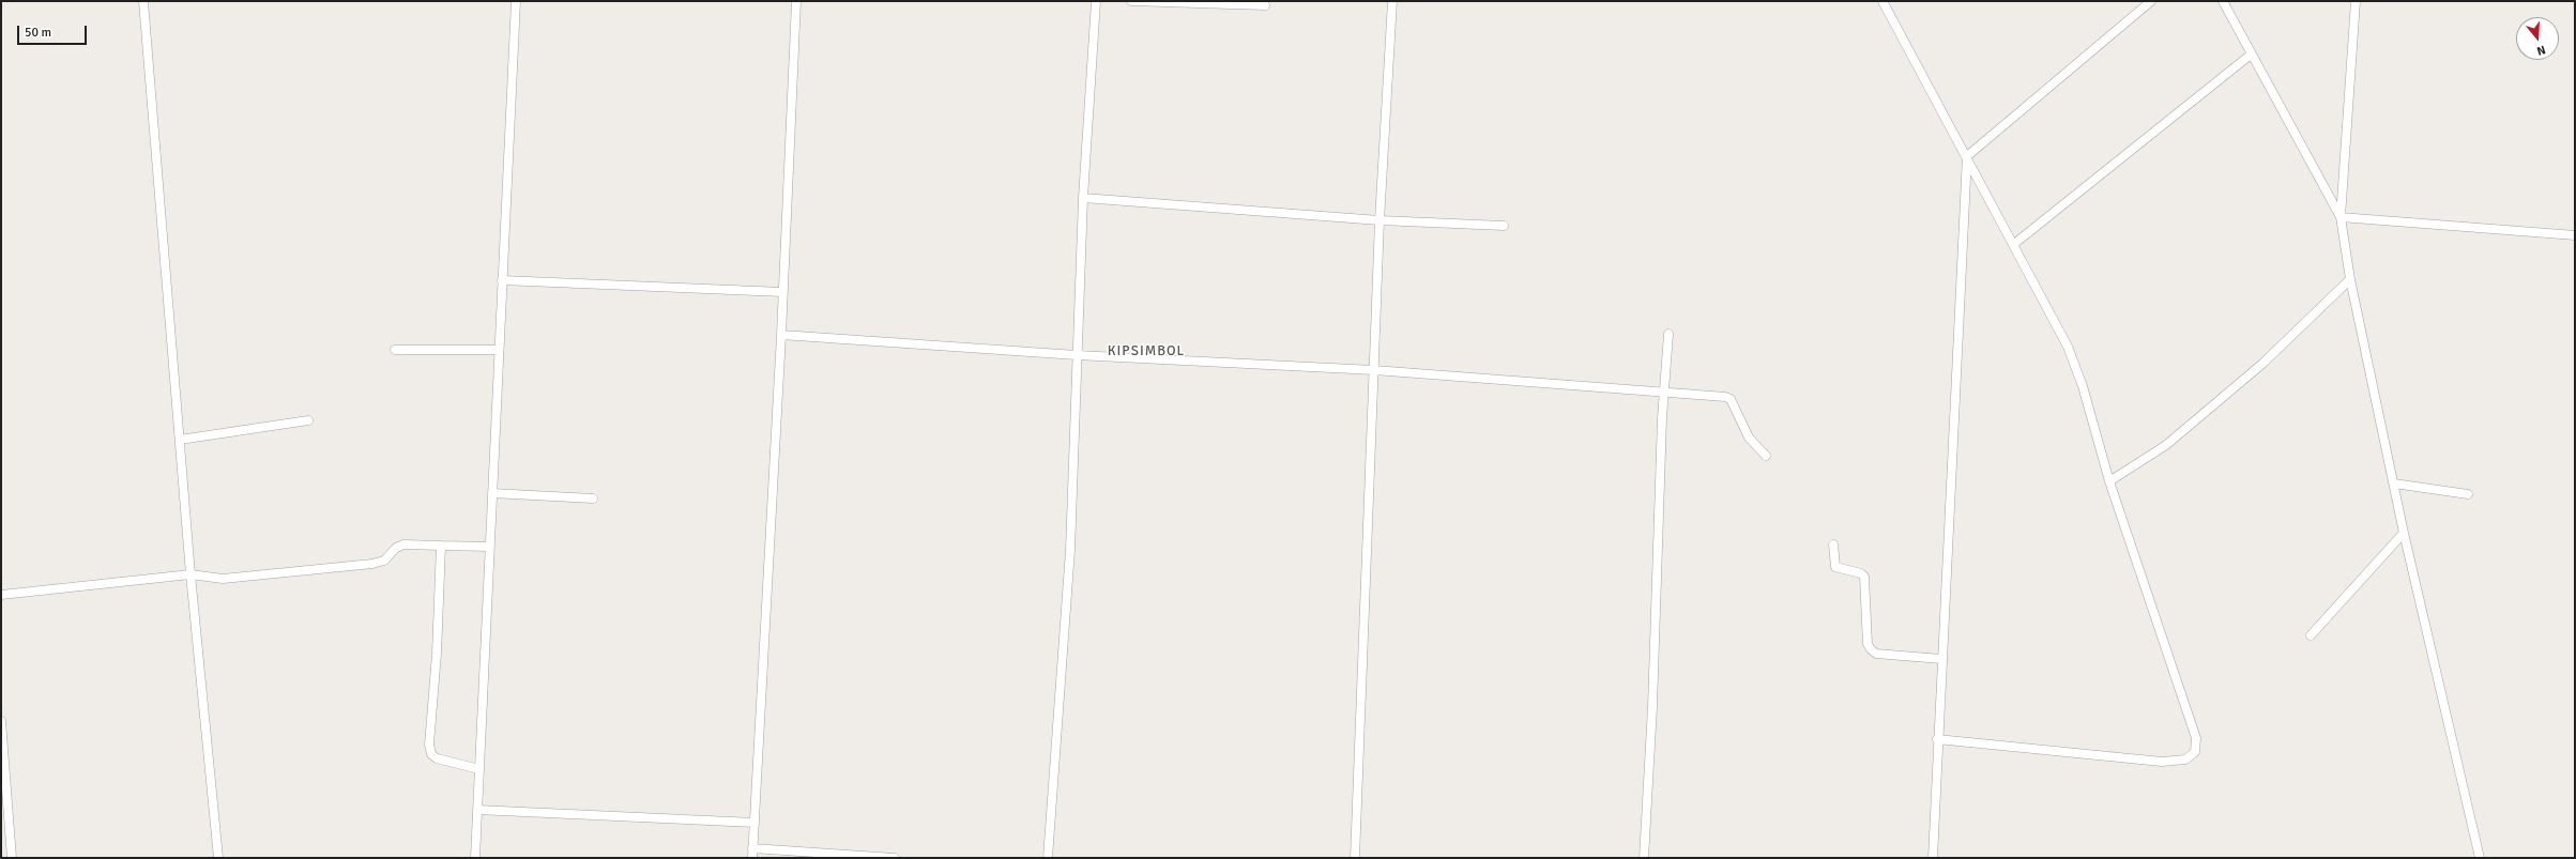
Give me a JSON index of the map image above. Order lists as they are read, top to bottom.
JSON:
{
  "districts": ["KIPSIMBOL"],
  "scale_bar": "50 m",
  "north": "bottom"
}
